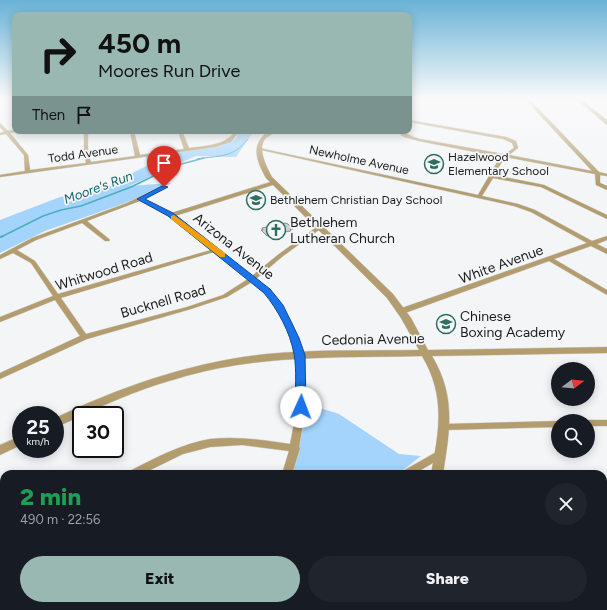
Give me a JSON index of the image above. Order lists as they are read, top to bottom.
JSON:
{
  "streets": {
    "street": [
      "Todd Avenue",
      "Newholme Avenue",
      "Arizona Avenue",
      "White Avenue",
      "Whitwood Road",
      "Bucknell Road",
      "Cedonia Avenue"
    ]
  },
  "crossings": [
    ["Newholme Avenue", "White Avenue"],
    ["Arizona Avenue", "Whitwood Road"],
    ["Arizona Avenue", "Bucknell Road"],
    ["Arizona Avenue", "Cedonia Avenue"]
  ],
  "water": ["Moore's Run"],
  "places": {
    "school or university": ["Hazelwood Elementary School", "Bethlehem Christian Day School", "Chinese Boxing Academy"],
    "church": ["Bethlehem Lutheran Church"]
  },
  "north": "right",
  "page": {
    "turn": ["450 m", "Moores Run Drive"],
    "then": "Then",
    "speed": "25 km/h",
    "limit": "30",
    "heading": ["2 min", "490 m · 22:56"],
    "buttons": ["Exit", "Share"]
  }
}
